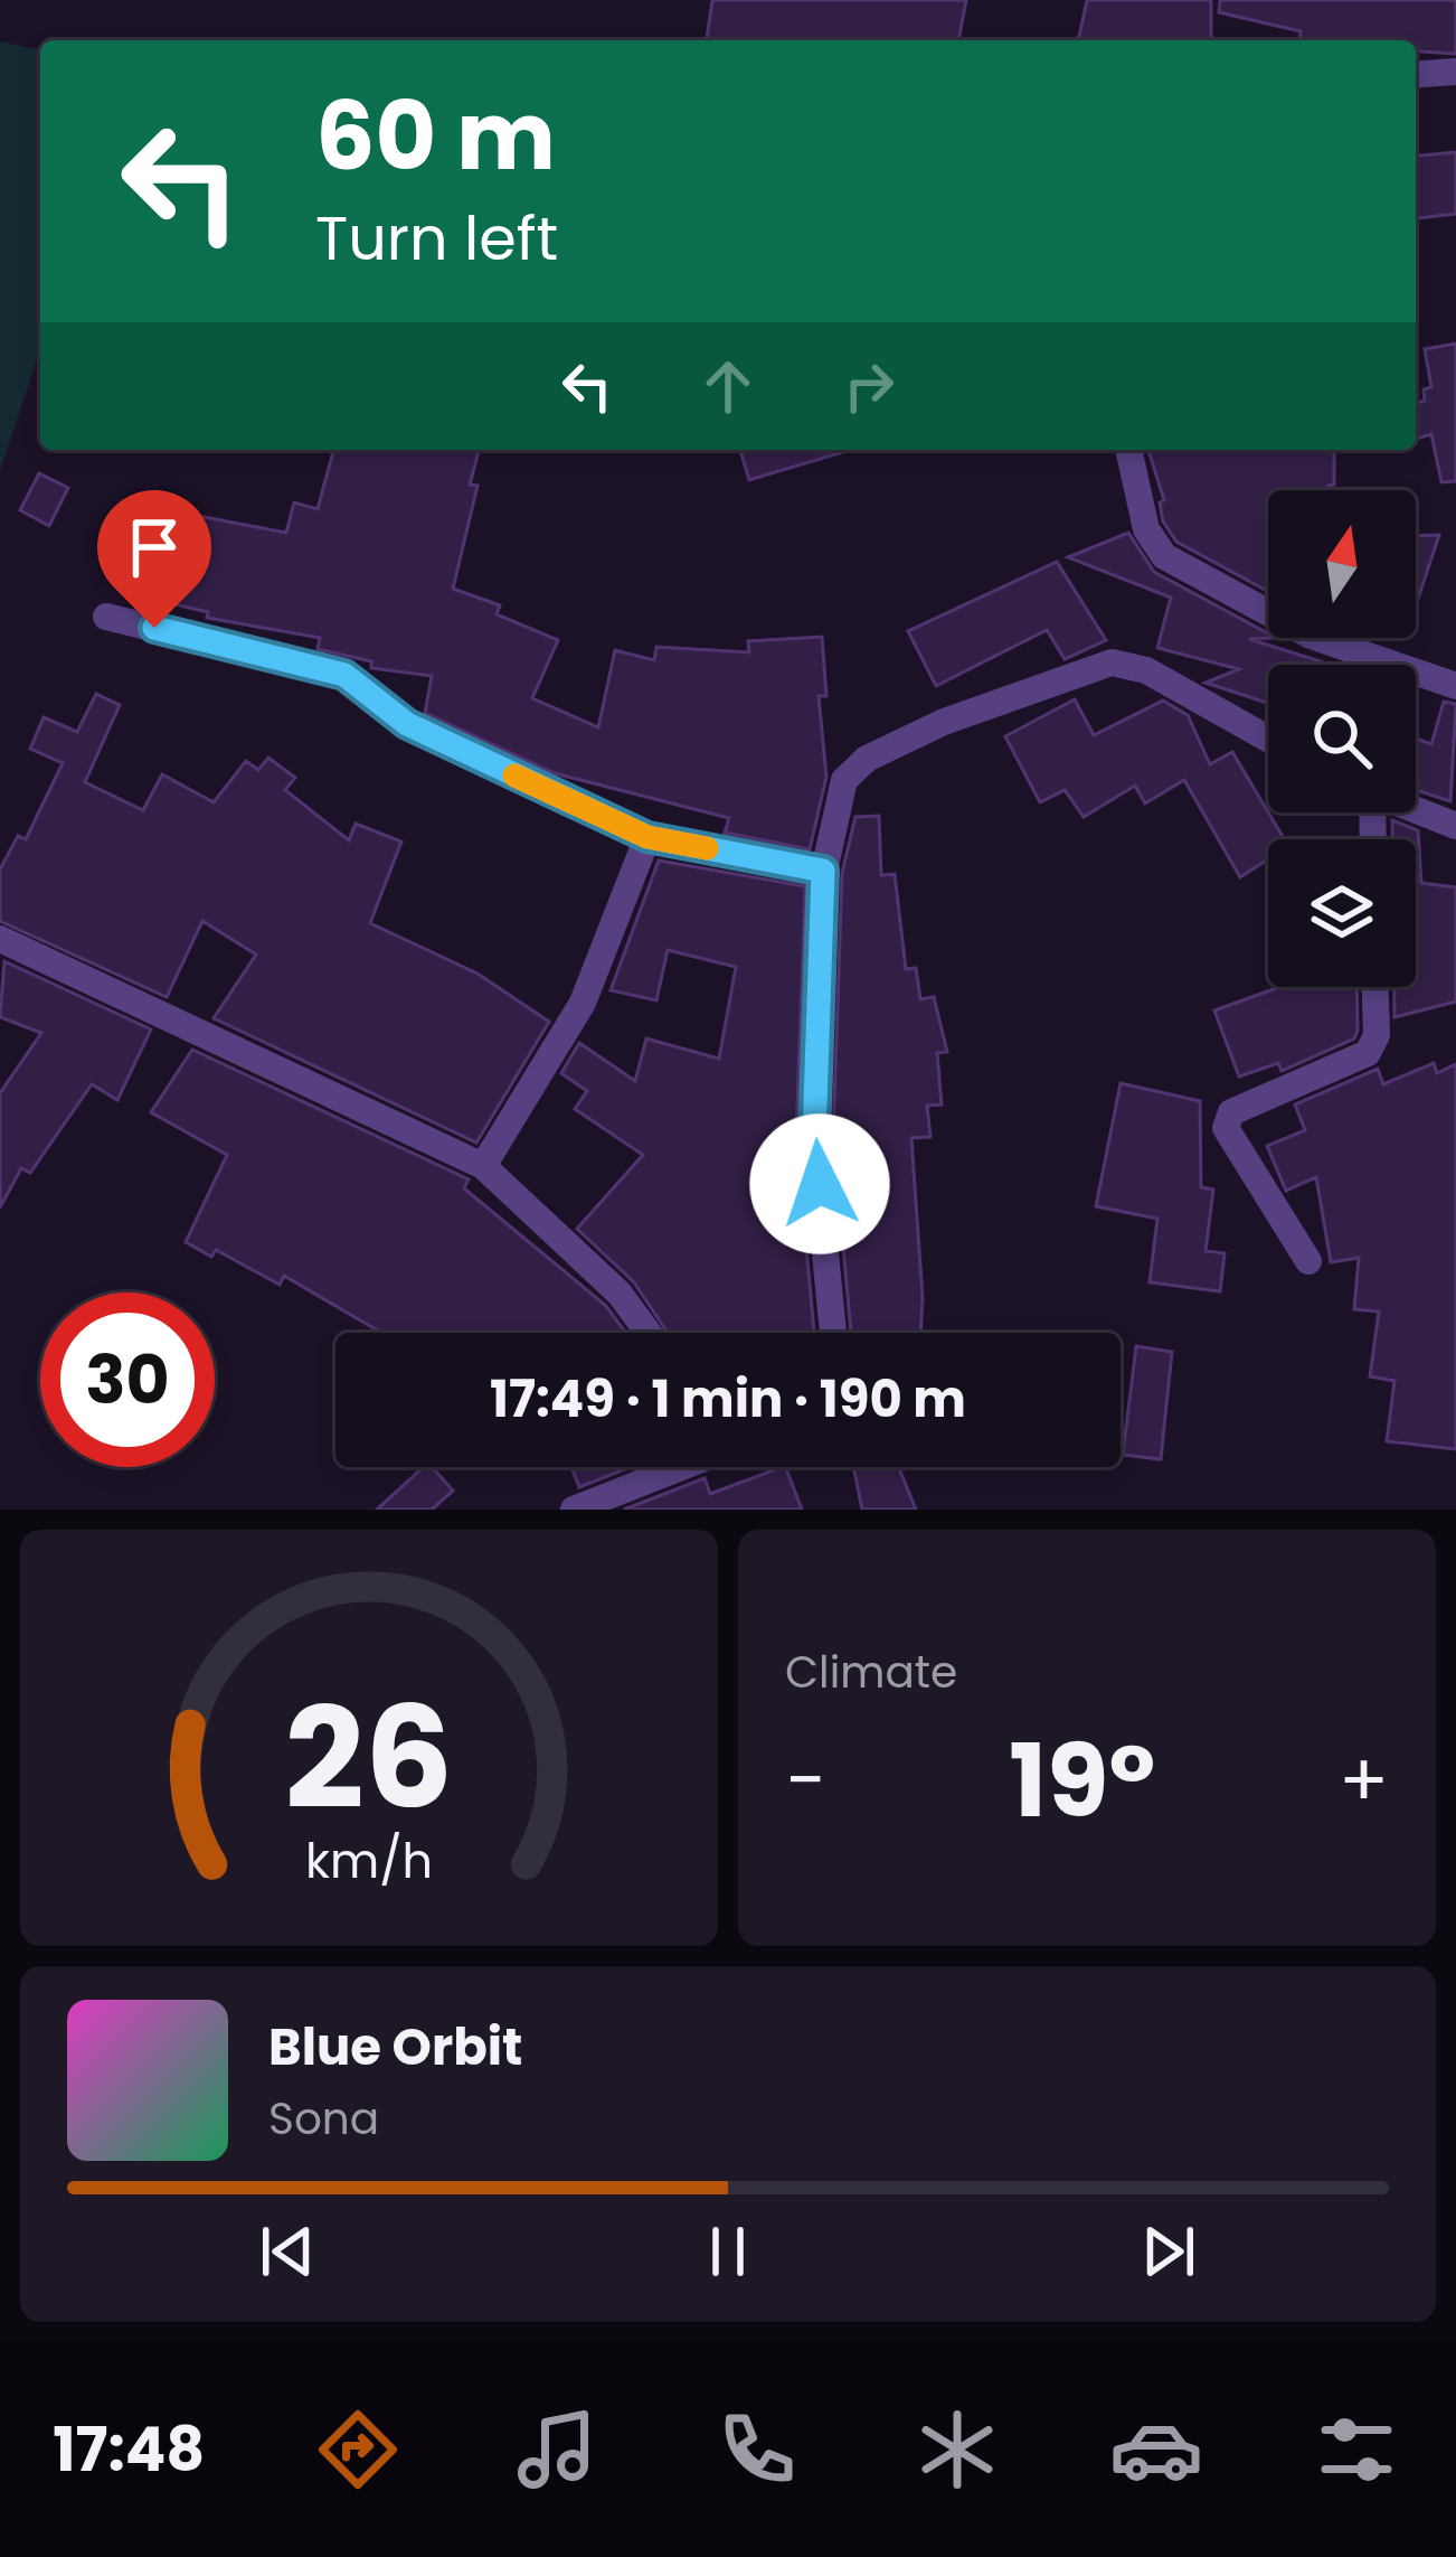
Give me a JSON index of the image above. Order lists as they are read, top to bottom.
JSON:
{
  "north": "top",
  "page": {
    "turn": ["60 m", "Turn left"],
    "limit": "30",
    "trip": "17:49 · 1 min · 190 m",
    "tile": "Climate",
    "heat": ["−", "19°", "+"],
    "song": ["Blue Orbit", "Sona"],
    "tabs": "17:48",
    "gauge": ["26", "km/h"]
  }
}
